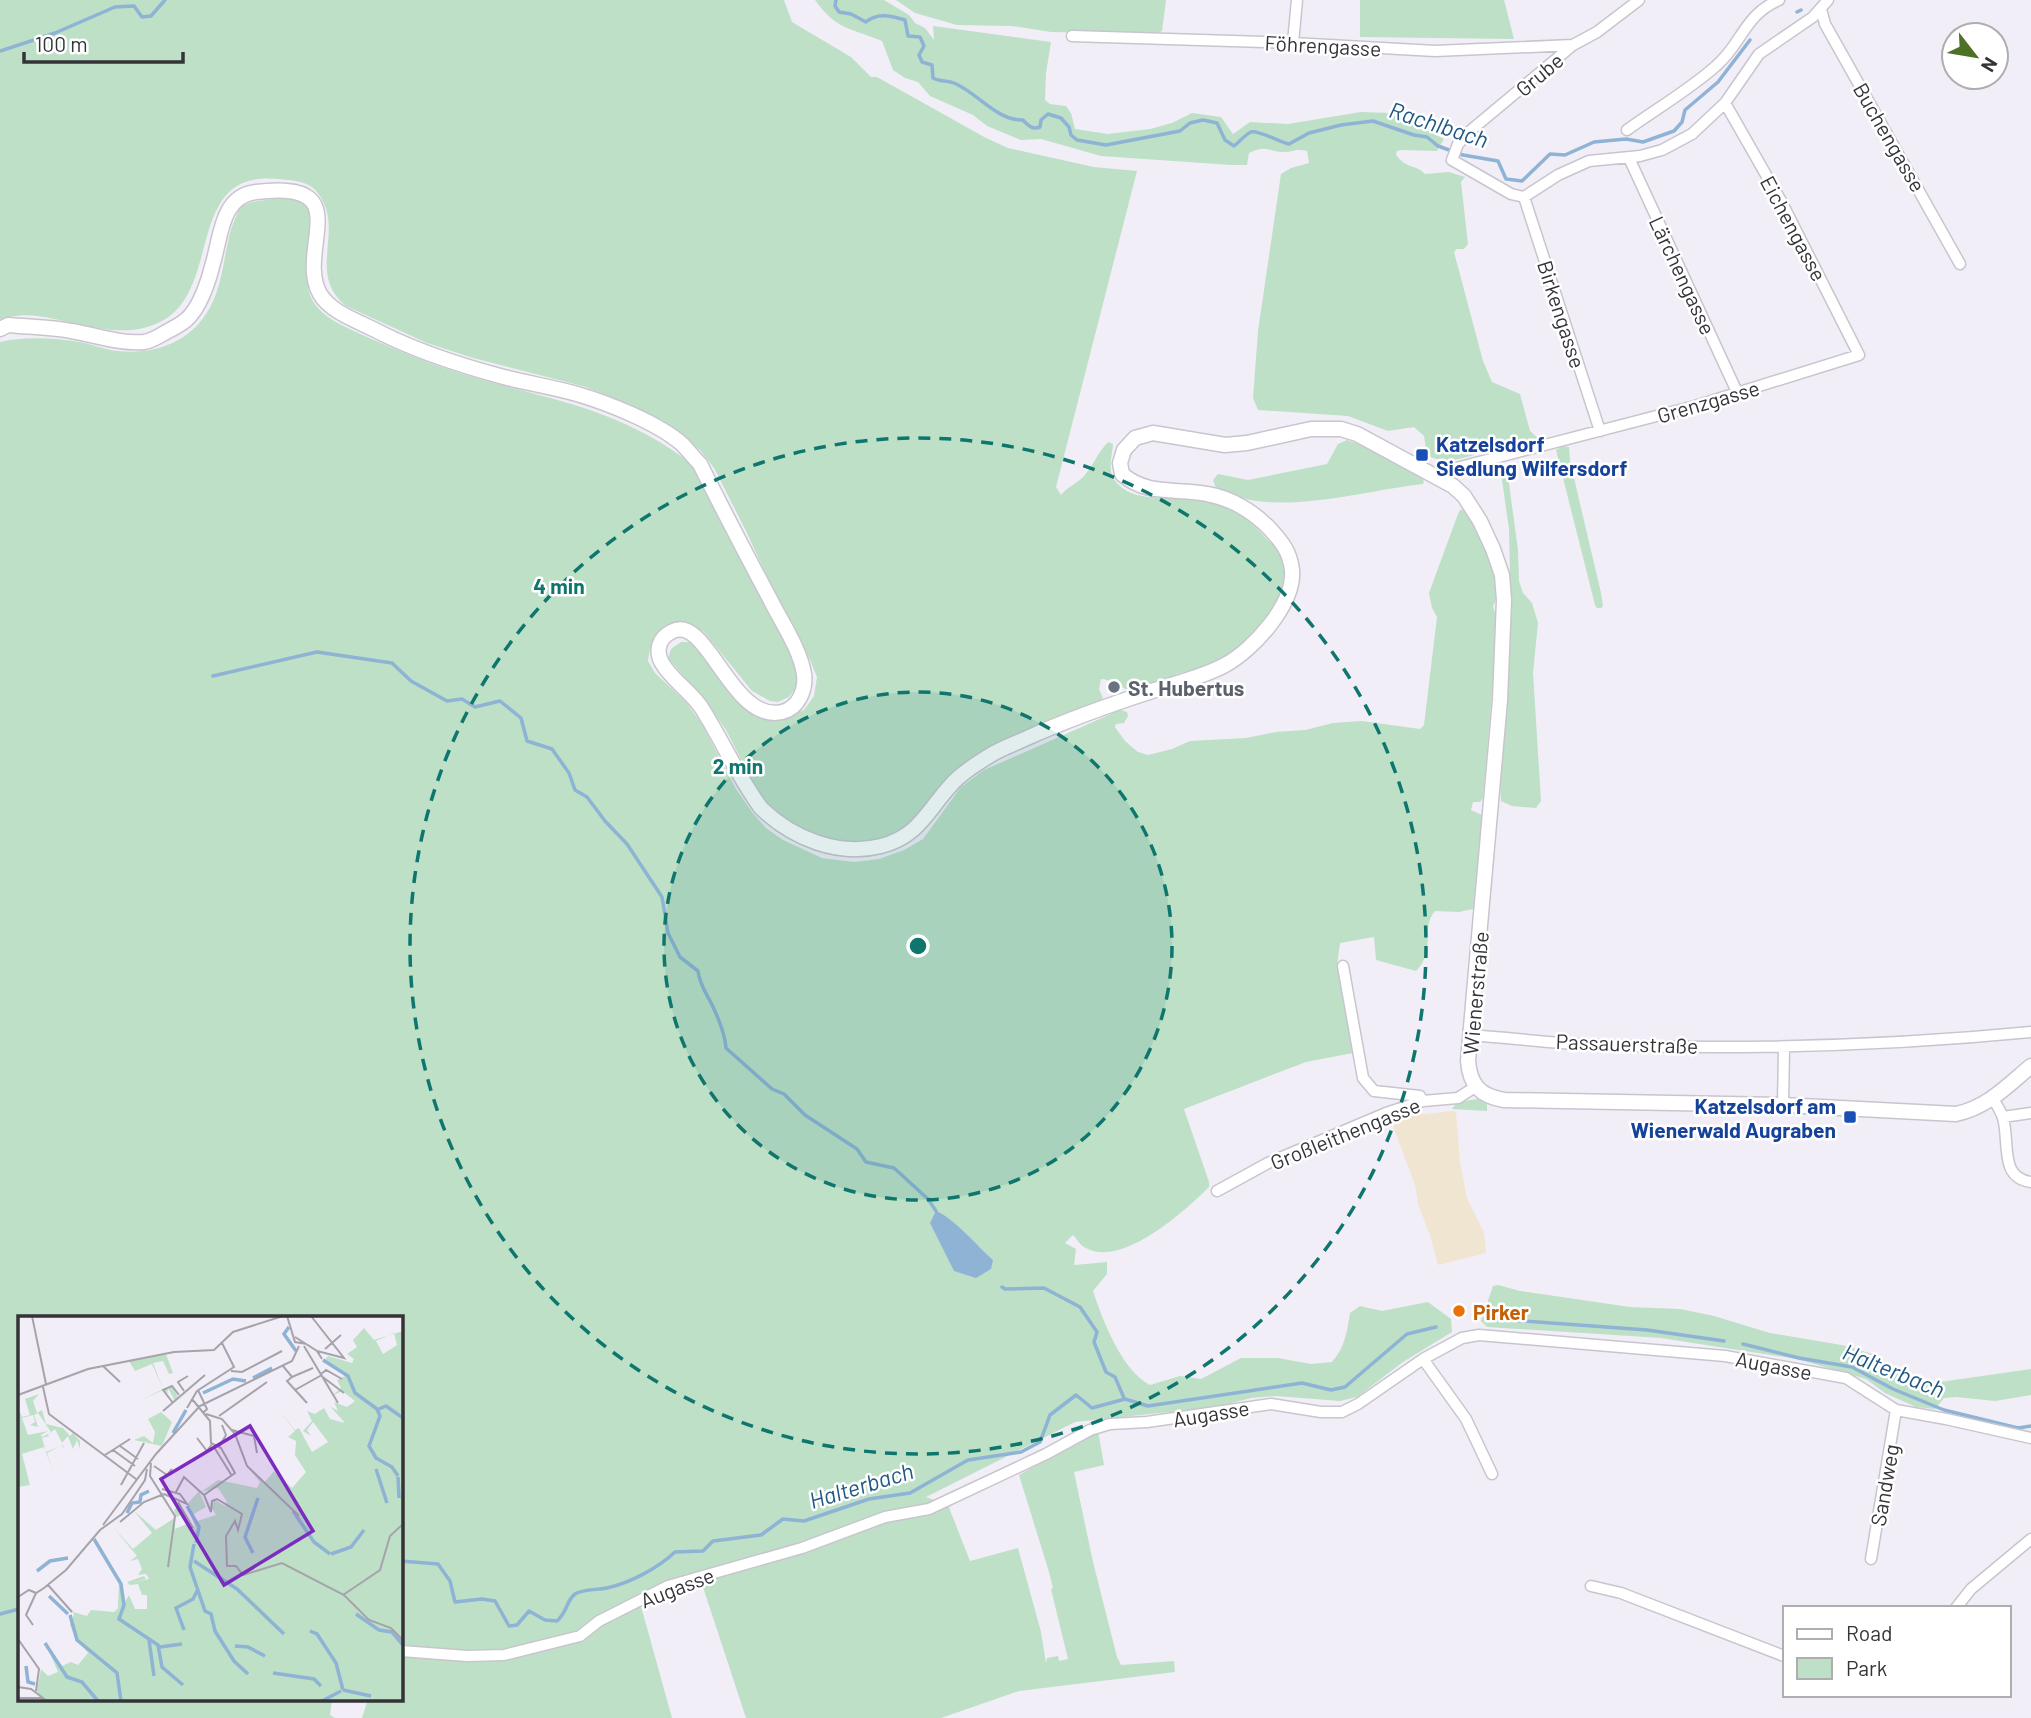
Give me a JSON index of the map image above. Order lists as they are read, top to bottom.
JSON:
{
  "streets": {
    "street": [
      "Föhrengasse",
      "Grube",
      "Buchengasse",
      "Eichengasse",
      "Lärchengasse",
      "Birkengasse",
      "Grenzgasse",
      "Wienerstraße",
      "Passauerstraße",
      "Großleithengasse",
      "Augasse",
      "Sandweg"
    ]
  },
  "crossings": [
    ["Föhrengasse", "Grube"],
    ["Grube", "Birkengasse"],
    ["Eichengasse", "Grenzgasse"],
    ["Lärchengasse", "Grenzgasse"],
    ["Birkengasse", "Grenzgasse"],
    ["Grenzgasse", "Wienerstraße"],
    ["Wienerstraße", "Passauerstraße"],
    ["Wienerstraße", "Großleithengasse"],
    ["Augasse", "Sandweg"]
  ],
  "water": ["Rachlbach", "Halterbach"],
  "places": {
    "transit": ["Katzelsdorf Siedlung Wilfersdorf", "Katzelsdorf am Wienerwald Augraben"],
    "other": ["St. Hubertus", "Pirker"]
  },
  "legend": ["Road", "Park"],
  "scale_bar": "100 m",
  "north": "bottom right",
  "rings": ["4 min", "2 min"]
}
